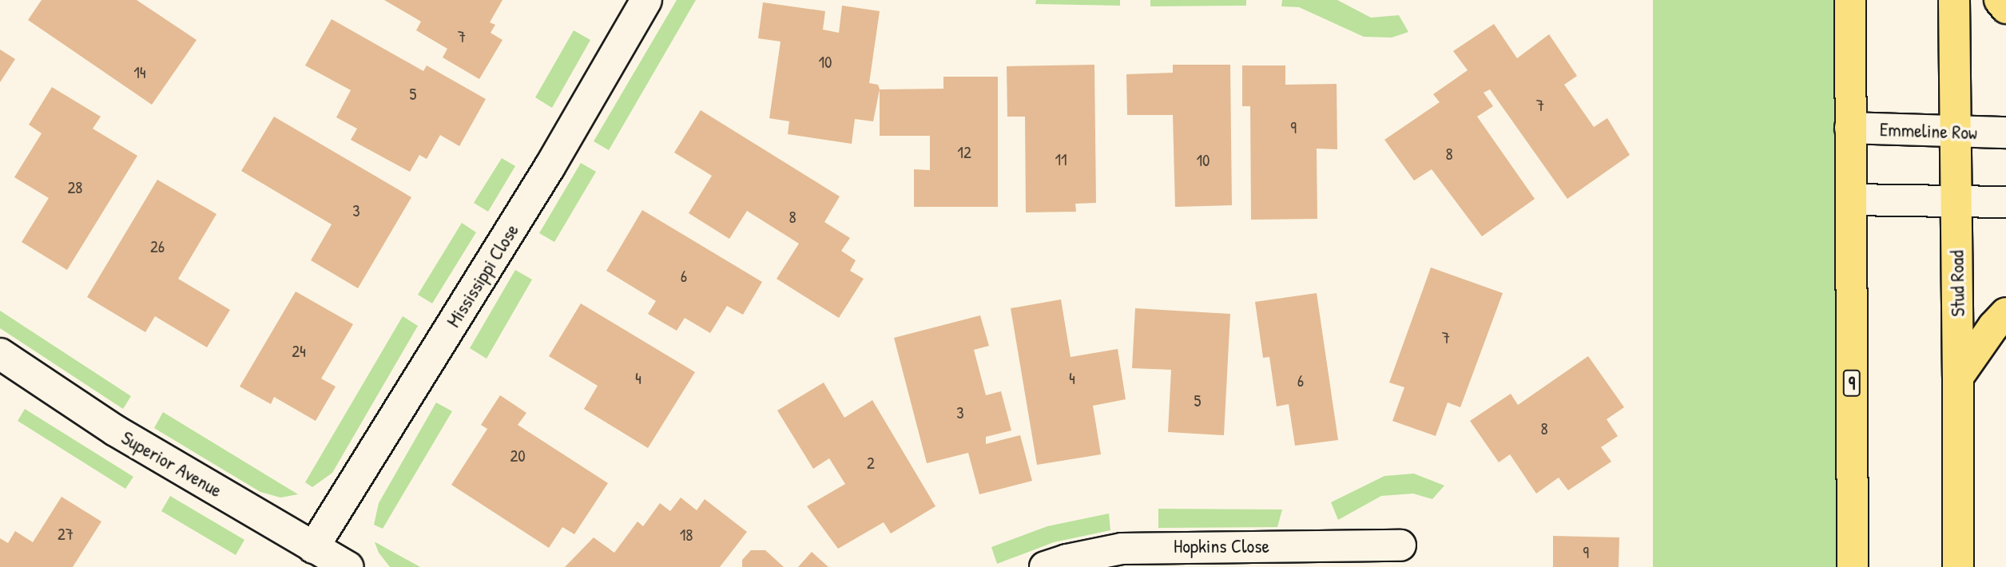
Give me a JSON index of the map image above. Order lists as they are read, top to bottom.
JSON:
{
  "streets": {
    "highway": ["Stud Road", "9"],
    "street": [
      "Emmeline Row",
      "Mississippi Close",
      "Superior Avenue",
      "Hopkins Close"
    ]
  },
  "crossings": [
    ["Emmeline Row", "Stud Road"],
    ["Emmeline Row", "9"],
    ["Mississippi Close", "Superior Avenue"]
  ],
  "house_numbers": [
    "7",
    "10",
    "14",
    "5",
    "7",
    "9",
    "12",
    "8",
    "11",
    "10",
    "28",
    "3",
    "8",
    "26",
    "6",
    "7",
    "24",
    "4",
    "4",
    "6",
    "5",
    "3",
    "8",
    "20",
    "2",
    "27",
    "18",
    "9"
  ]
}
